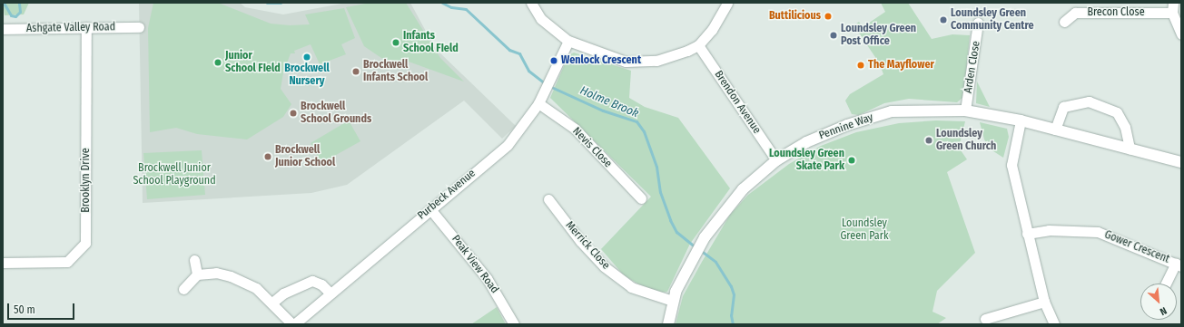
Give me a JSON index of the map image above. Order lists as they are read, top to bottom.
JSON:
{
  "streets": {
    "street": [
      "Brecon Close",
      "Ashgate Valley Road",
      "Arden Close",
      "Brendon Avenue",
      "Pennine Way",
      "Nevis Close",
      "Brooklyn Drive",
      "Purbeck Avenue",
      "Merrick Close",
      "Gower Crescent",
      "Peak View Road"
    ]
  },
  "crossings": [
    ["Ashgate Valley Road", "Brooklyn Drive"],
    ["Arden Close", "Pennine Way"],
    ["Brendon Avenue", "Pennine Way"],
    ["Pennine Way", "Merrick Close"],
    ["Nevis Close", "Purbeck Avenue"],
    ["Purbeck Avenue", "Peak View Road"]
  ],
  "water": ["Holme Brook"],
  "parks": ["Brockwell Junior School Playground", "Loundsley Green Park"],
  "places": [
    "Buttilicious",
    "Loundsley Green Community Centre",
    "Loundsley Green Post Office",
    "Infants School FIeld",
    "Brockwell Nursery",
    "Wenlock Crescent",
    "Junior School FIeld",
    "The Mayflower",
    "Brockwell Infants School",
    "Brockwell School Grounds",
    "Loundsley Green Church",
    "Brockwell Junior School",
    "Loundsley Green Skate Park"
  ],
  "scale_bar": "50 m",
  "north": "bottom right"
}
